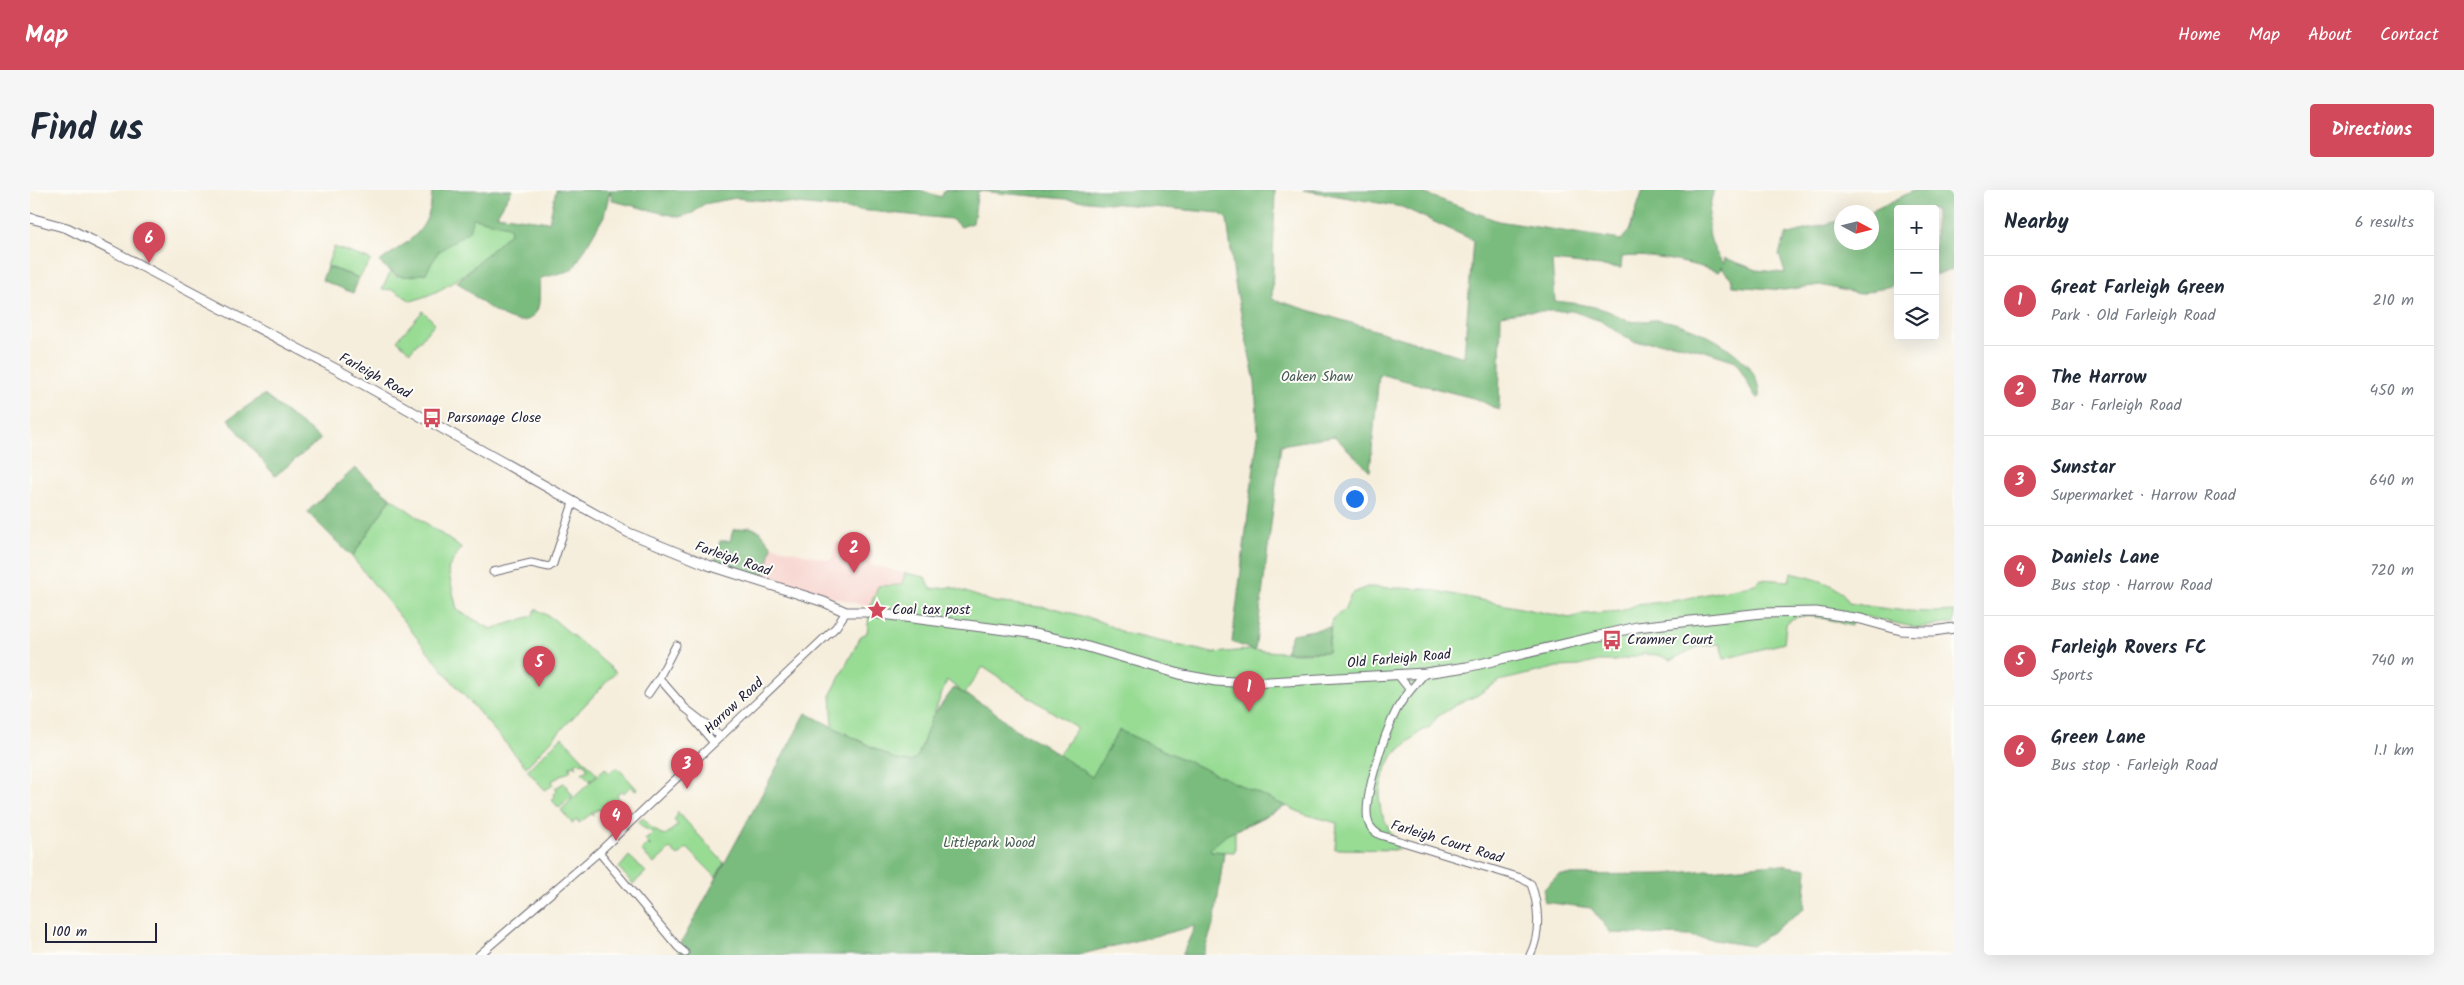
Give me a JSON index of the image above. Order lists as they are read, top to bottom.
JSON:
{
  "streets": {
    "street": [
      "Farleigh Road",
      "Old Farleigh Road",
      "Harrow Road",
      "Farleigh Court Road"
    ]
  },
  "crossings": [
    ["Farleigh Road", "Old Farleigh Road"],
    ["Farleigh Road", "Harrow Road"],
    ["Old Farleigh Road", "Harrow Road"],
    ["Old Farleigh Road", "Farleigh Court Road"]
  ],
  "parks": ["Oaken Shaw", "Littlepark Wood"],
  "places": {
    "bus stop": ["Parsonage Close", "Cramner Court"],
    "place": ["Coal tax post"]
  },
  "scale_bar": "100 m",
  "north": "right",
  "page": {
    "header": "Map",
    "nav": [
      "Home",
      "Map",
      "About",
      "Contact"
    ],
    "title": "Find us",
    "buttons": "Directions",
    "heading": ["Nearby", "6 results"],
    "map_buttons": ["+", "−"],
    "pins": [
      "6",
      "2",
      "5",
      "1",
      "3",
      "4"
    ],
    "list": [
      {
        "mark": "1",
        "name": "Great Farleigh Green",
        "note": "Park · Old Farleigh Road",
        "value": "210 m"
      },
      {
        "mark": "2",
        "name": "The Harrow",
        "note": "Bar · Farleigh Road",
        "value": "450 m"
      },
      {
        "mark": "3",
        "name": "Sunstar",
        "note": "Supermarket · Harrow Road",
        "value": "640 m"
      },
      {
        "mark": "4",
        "name": "Daniels Lane",
        "note": "Bus stop · Harrow Road",
        "value": "720 m"
      },
      {
        "mark": "5",
        "name": "Farleigh Rovers FC",
        "note": "Sports",
        "value": "740 m"
      },
      {
        "mark": "6",
        "name": "Green Lane",
        "note": "Bus stop · Farleigh Road",
        "value": "1.1 km"
      }
    ],
    "scale": "100 m"
  }
}
